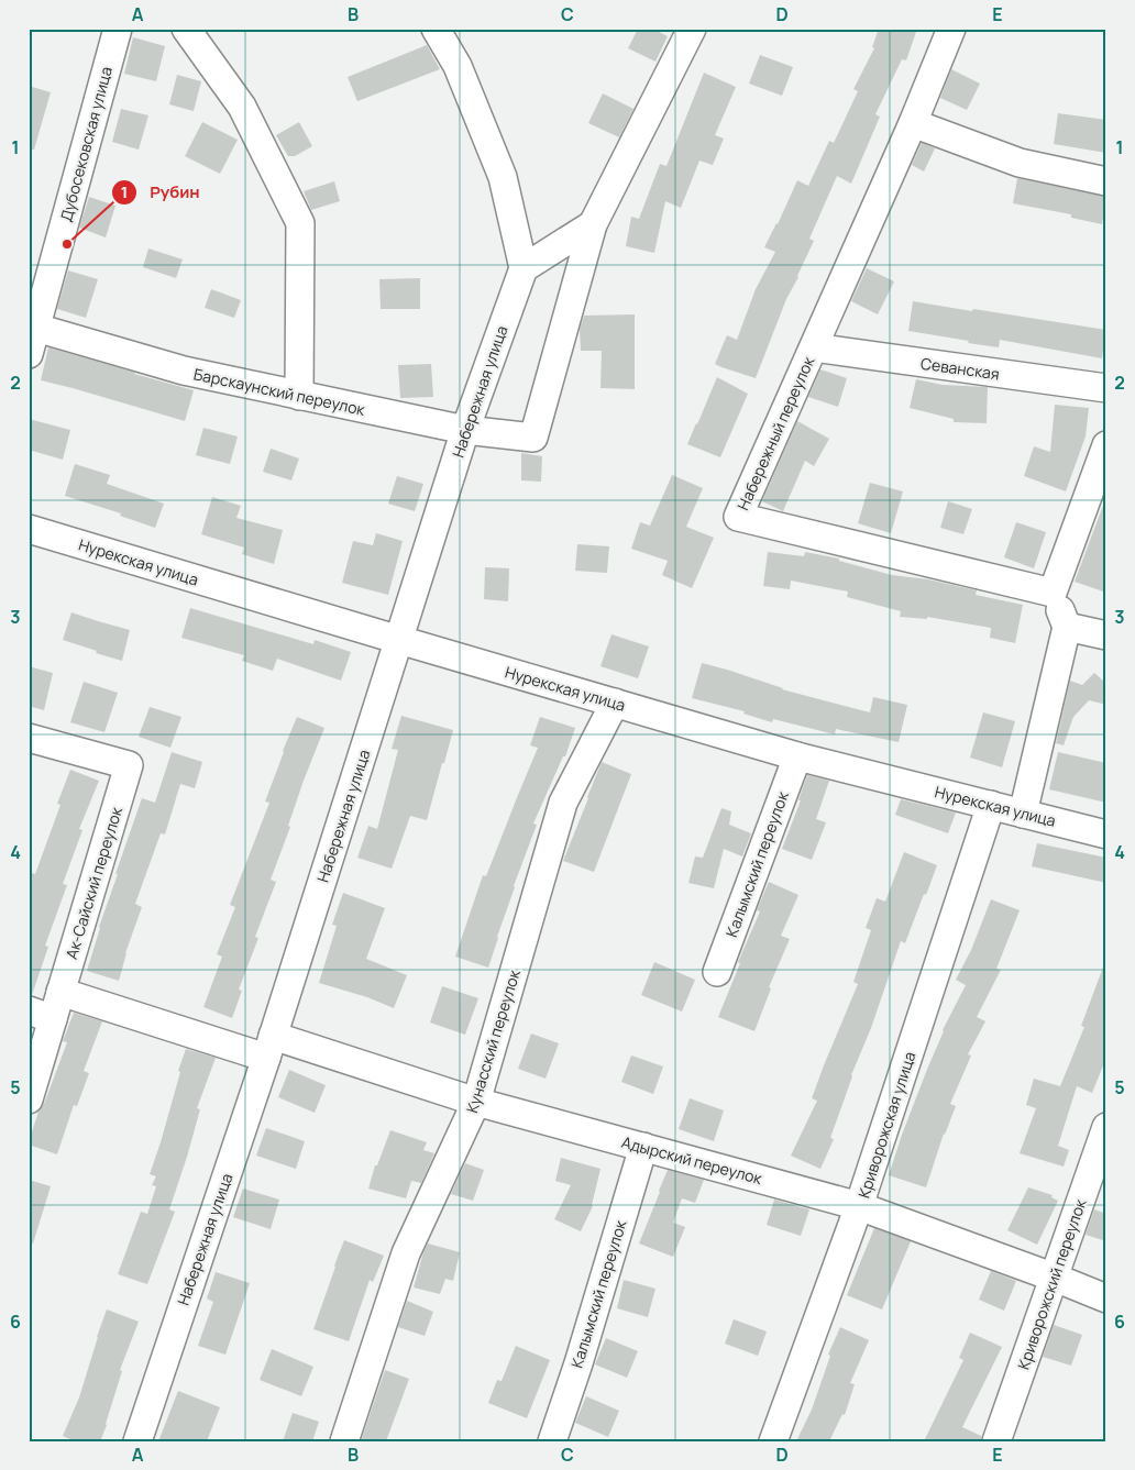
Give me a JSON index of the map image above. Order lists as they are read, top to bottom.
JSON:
{
  "streets": {
    "street": [
      "Дубосековская улица",
      "Севанская",
      "Барскаунский переулок",
      "Набережная улица",
      "Набережный переулок",
      "Нурекская улица",
      "Калымский переулок",
      "Ак-Сайский переулок",
      "Кунасский переулок",
      "Криворожская улица",
      "Адырский переулок",
      "Криворожский переулок"
    ]
  },
  "crossings": [
    ["Дубосековская улица", "Барскаунский переулок"],
    ["Севанская", "Набережный переулок"],
    ["Барскаунский переулок", "Набережная улица"],
    ["Набережная улица", "Нурекская улица"],
    ["Набережная улица", "Адырский переулок"],
    ["Нурекская улица", "Калымский переулок"],
    ["Нурекская улица", "Кунасский переулок"],
    ["Нурекская улица", "Криворожская улица"],
    ["Калымский переулок", "Адырский переулок"],
    ["Ак-Сайский переулок", "Адырский переулок"],
    ["Кунасский переулок", "Адырский переулок"],
    ["Криворожская улица", "Адырский переулок"],
    ["Адырский переулок", "Криворожский переулок"]
  ],
  "places": ["Рубин"],
  "grid": {
    "columns": [
      "A",
      "B",
      "C",
      "D",
      "E"
    ],
    "rows": [
      "1",
      "2",
      "3",
      "4",
      "5",
      "6"
    ]
  }
}
